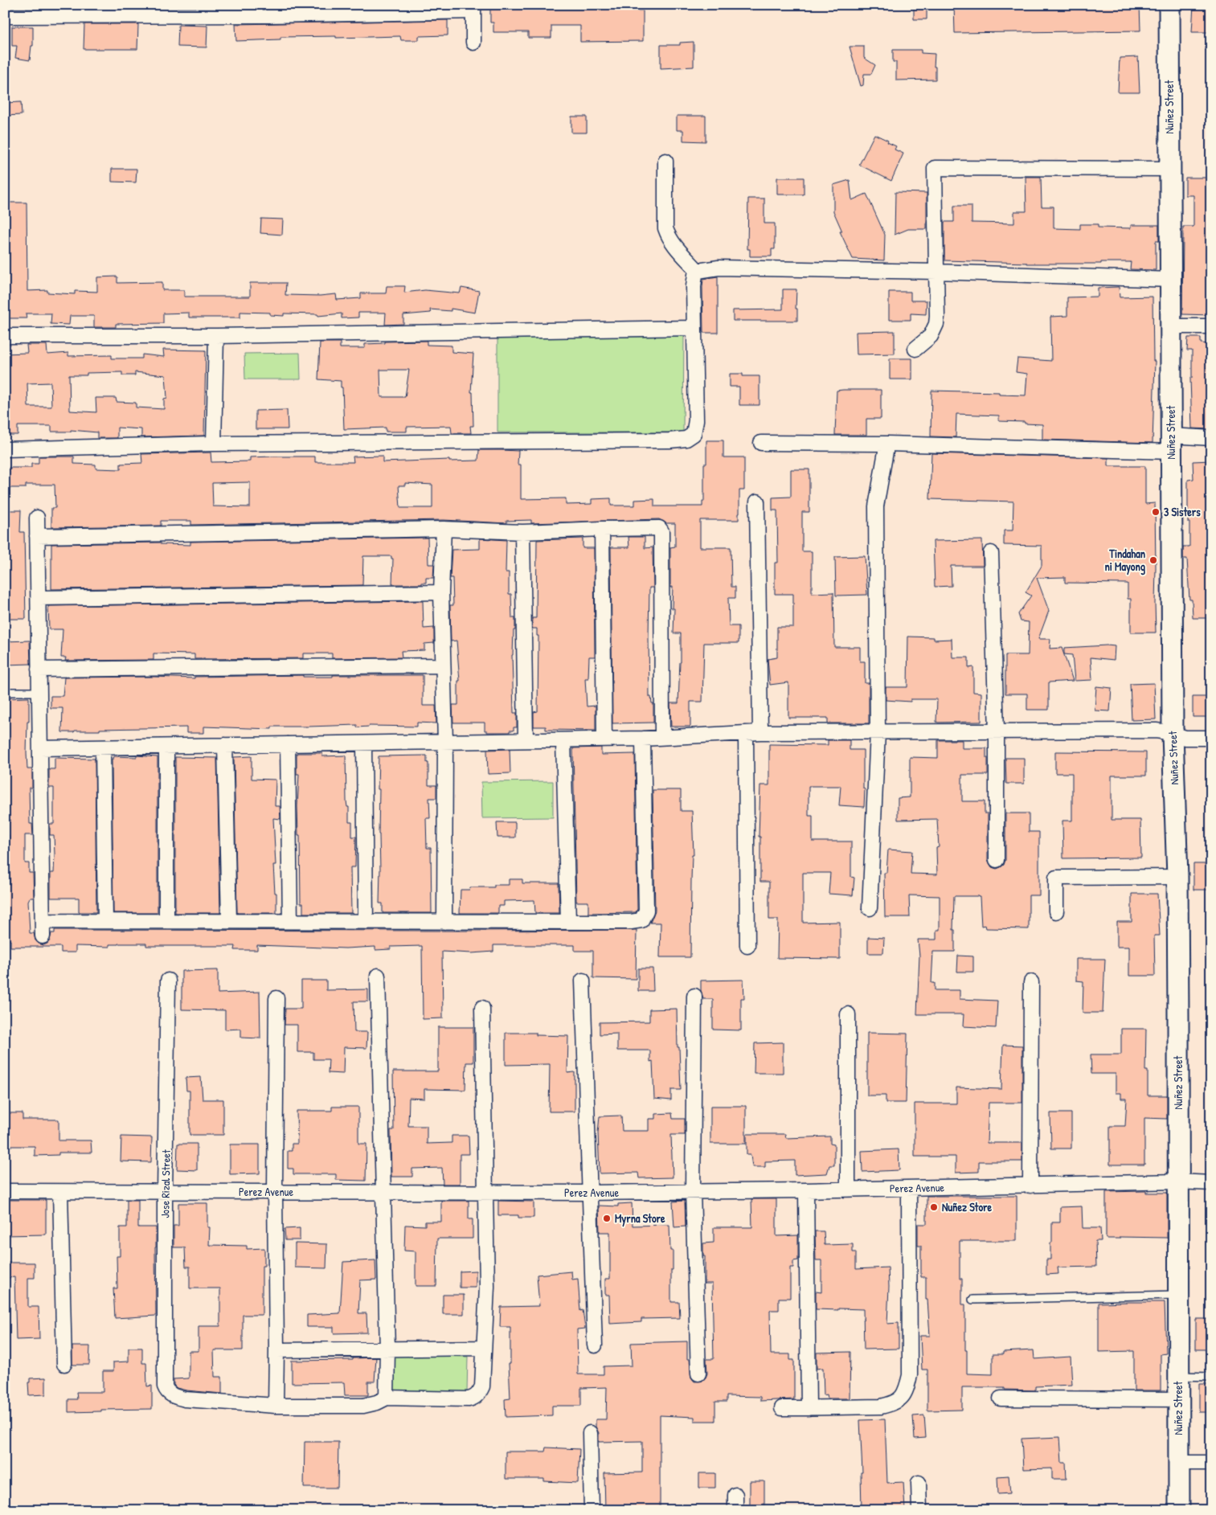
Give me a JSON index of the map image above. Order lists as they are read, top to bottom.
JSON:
{
  "streets": {
    "street": ["Nuñez Street", "Jose Rizal Street", "Perez Avenue"]
  },
  "crossings": [
    ["Nuñez Street", "Perez Avenue"],
    ["Jose Rizal Street", "Perez Avenue"]
  ],
  "places": [
    "3 Sisters",
    "Tindahan ni Mayong",
    "Nuñez Store",
    "Myrna Store"
  ]
}
